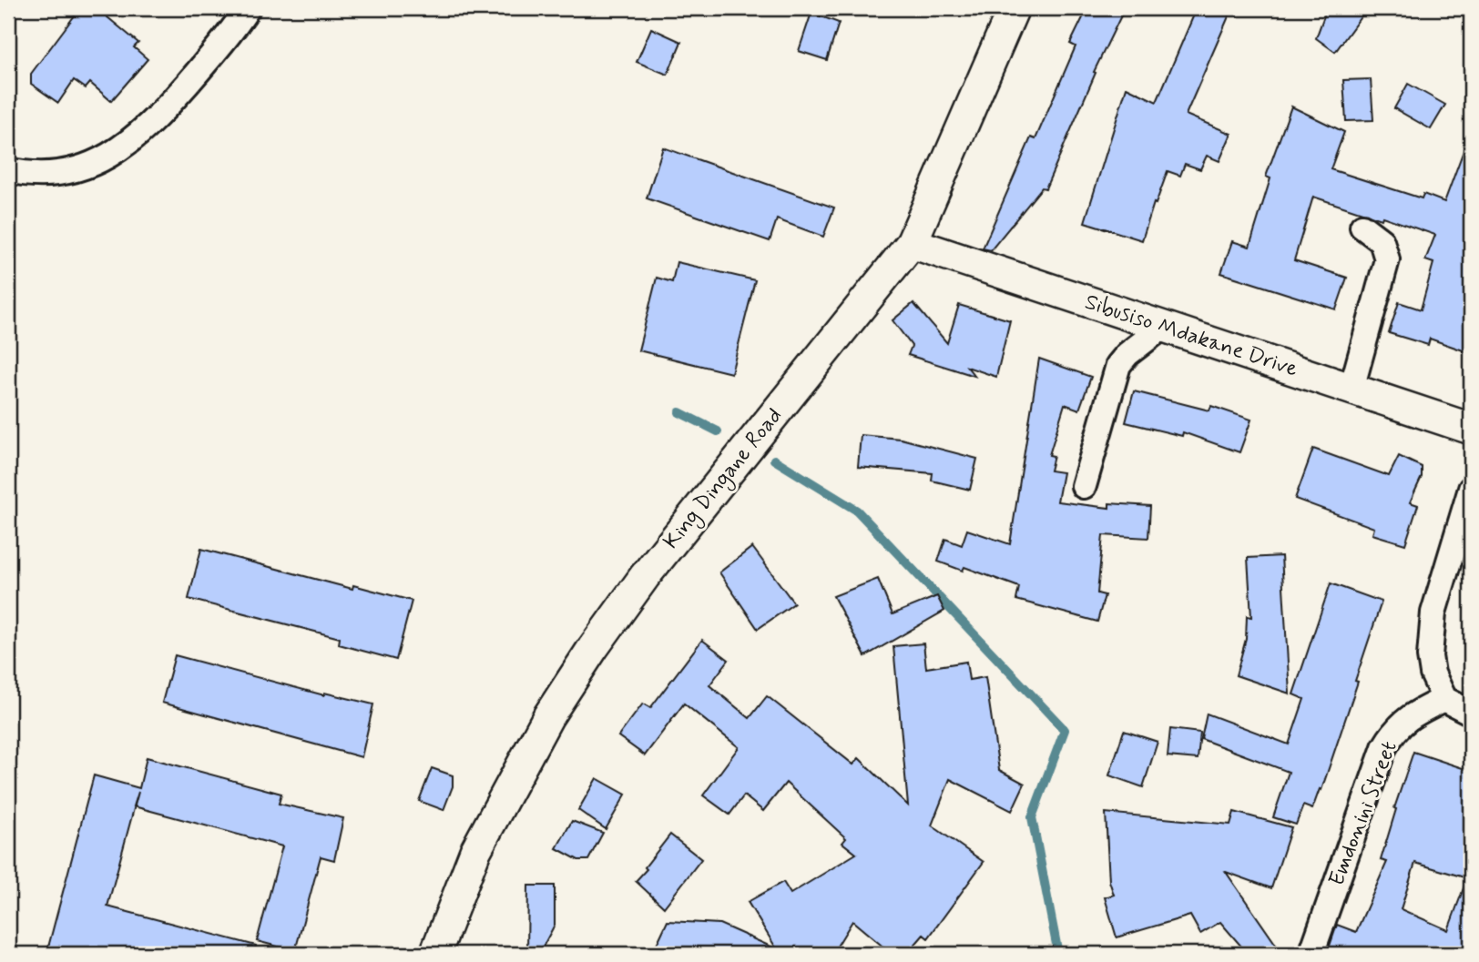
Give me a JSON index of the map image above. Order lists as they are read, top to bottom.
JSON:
{
  "streets": {
    "street": ["Sibusiso Mdakane Drive", "King Dingane Road", "Emdonini Street"]
  },
  "crossings": [
    ["Sibusiso Mdakane Drive", "King Dingane Road"]
  ]
}
